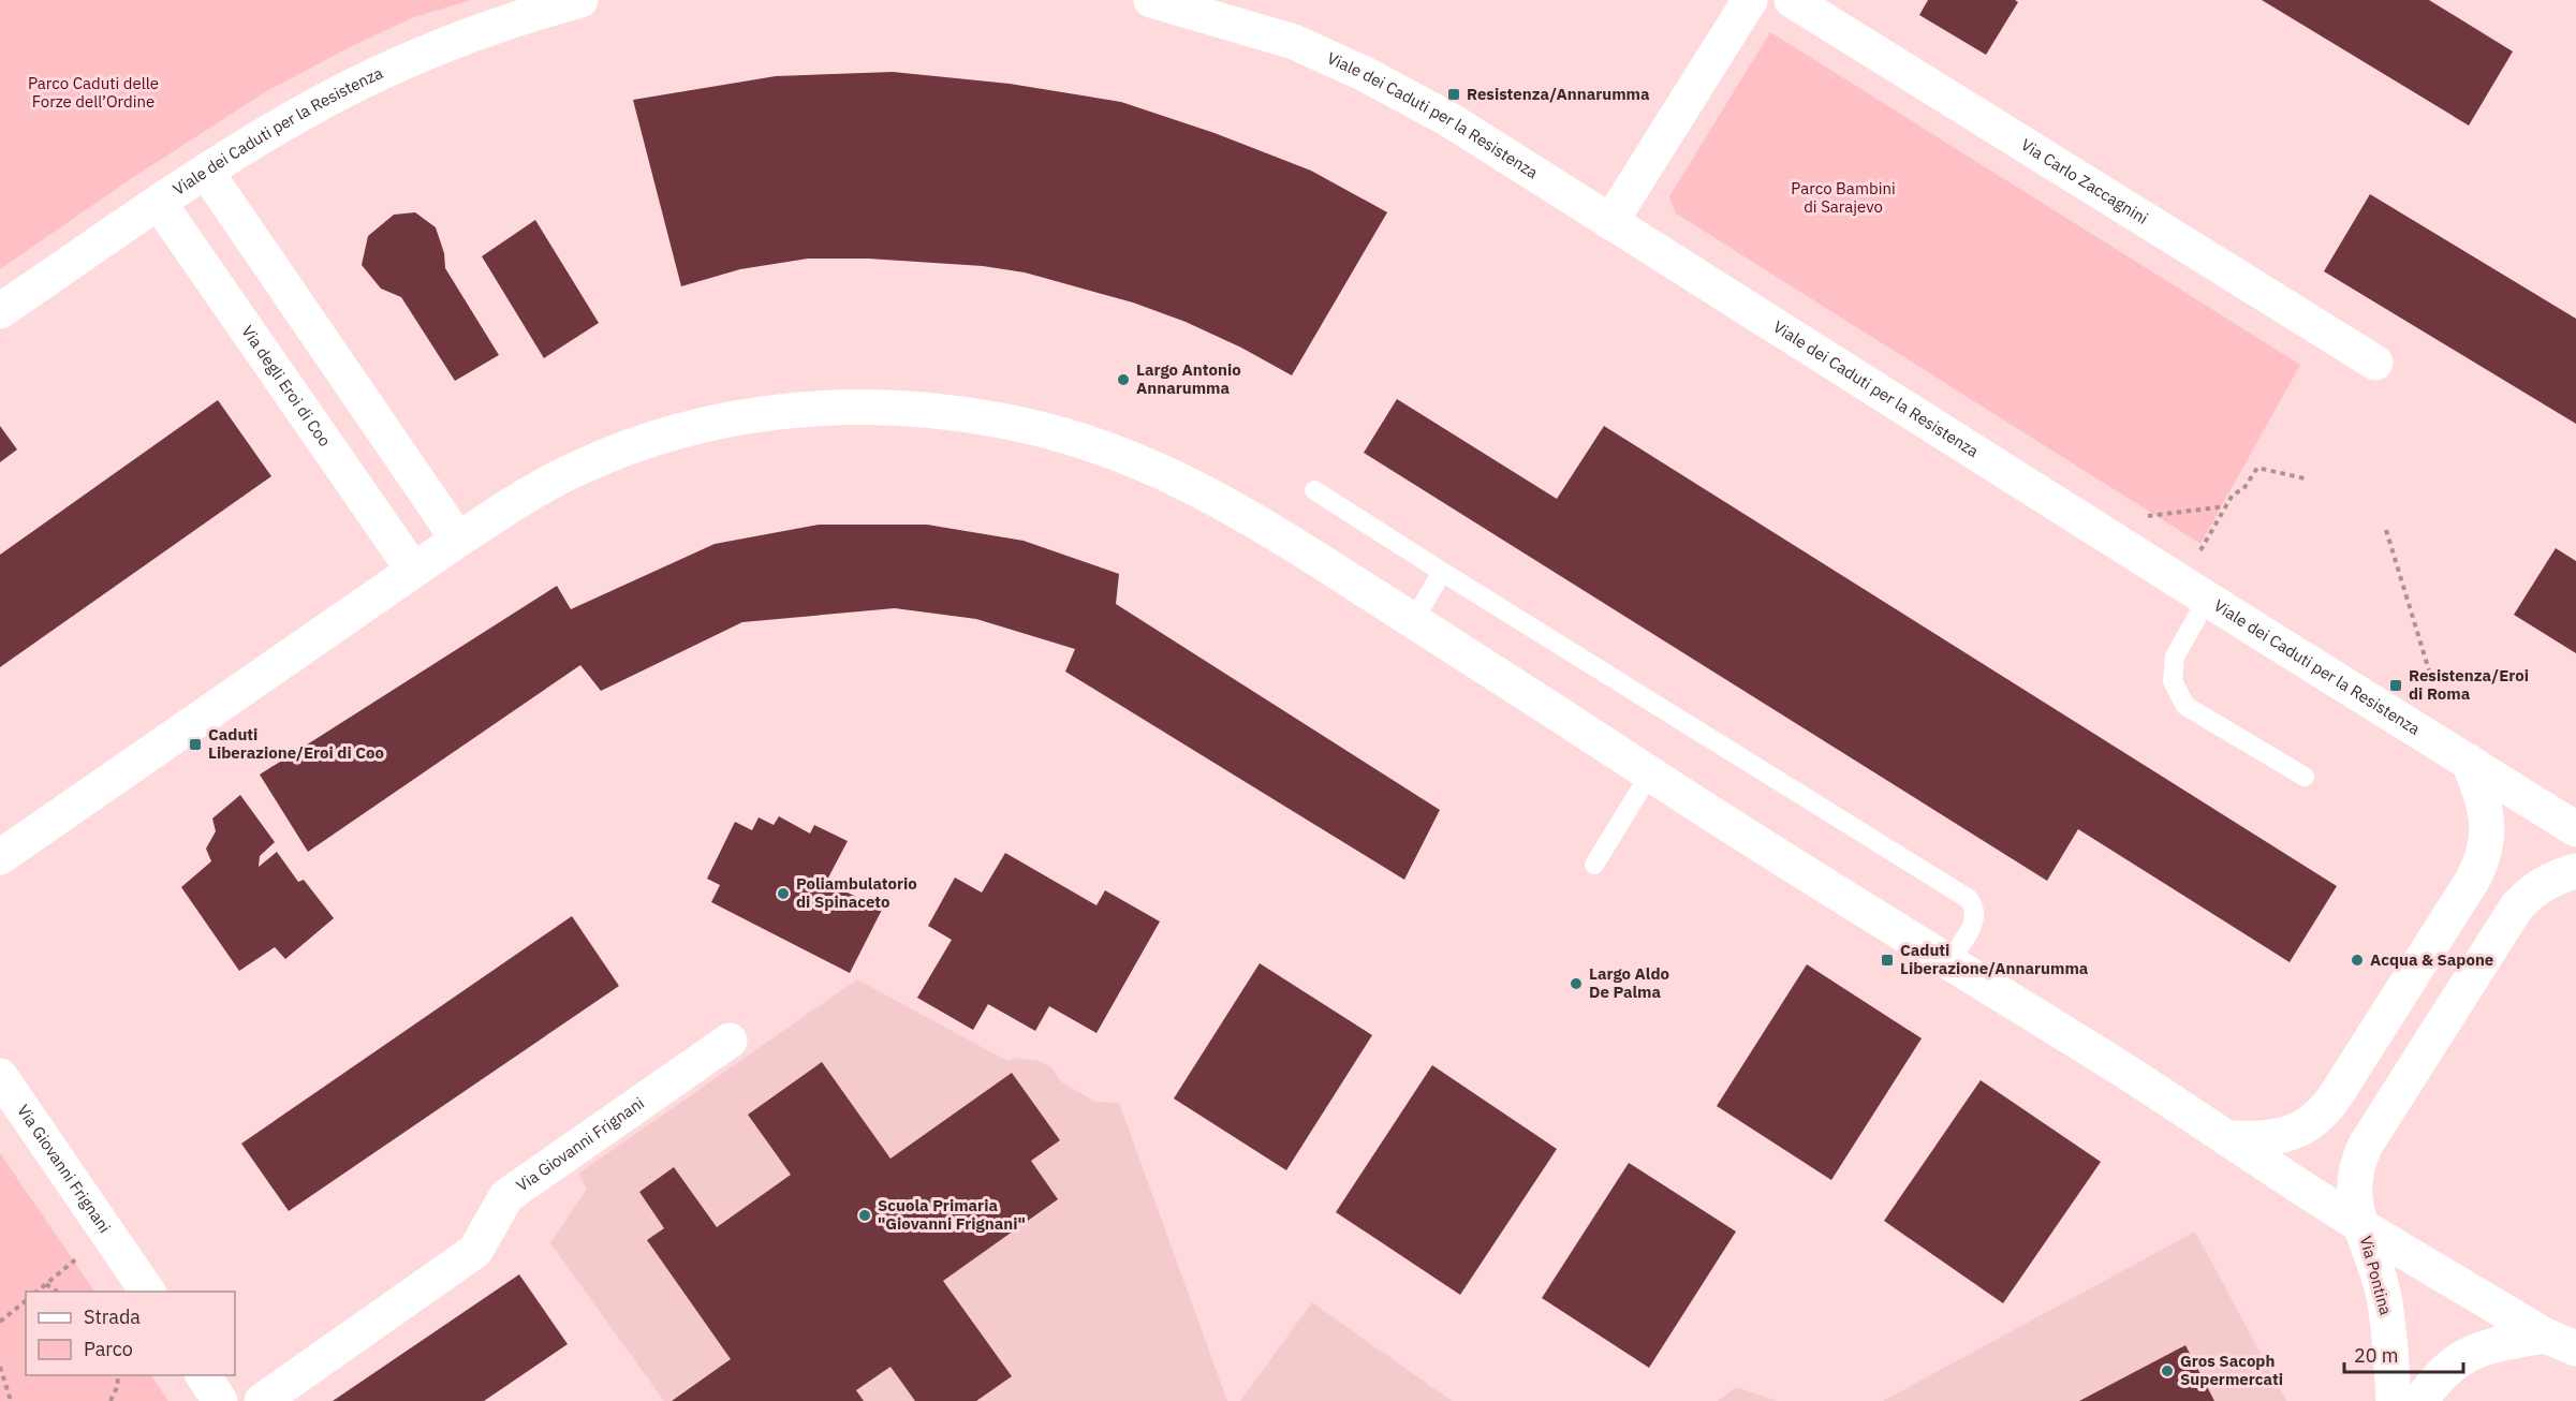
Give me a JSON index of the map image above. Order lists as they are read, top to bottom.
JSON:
{
  "streets": {
    "street": [
      "Viale dei Caduti per la Resistenza",
      "Via Carlo Zaccagnini",
      "Via degli Eroi di Coo",
      "Via Giovanni Frignani",
      "Via Pontina"
    ]
  },
  "crossings": [
    ["Viale dei Caduti per la Resistenza", "Via degli Eroi di Coo"]
  ],
  "parks": ["Parco Caduti delle Forze dell’Ordine", "Parco Bambini di Sarajevo"],
  "places": {
    "transit": [
      "Resistenza/Annarumma",
      "Resistenza/Eroi di Roma",
      "Caduti Liberazione/Eroi di Coo",
      "Caduti Liberazione/Annarumma"
    ],
    "other": [
      "Largo Antonio Annarumma",
      "Poliambulatorio di Spinaceto",
      "Acqua & Sapone",
      "Largo Aldo De Palma",
      "Scuola Primaria \"Giovanni Frignani\"",
      "Gros Sacoph Supermercati"
    ]
  },
  "legend": ["Strada", "Parco"],
  "scale_bar": "20 m"
}
